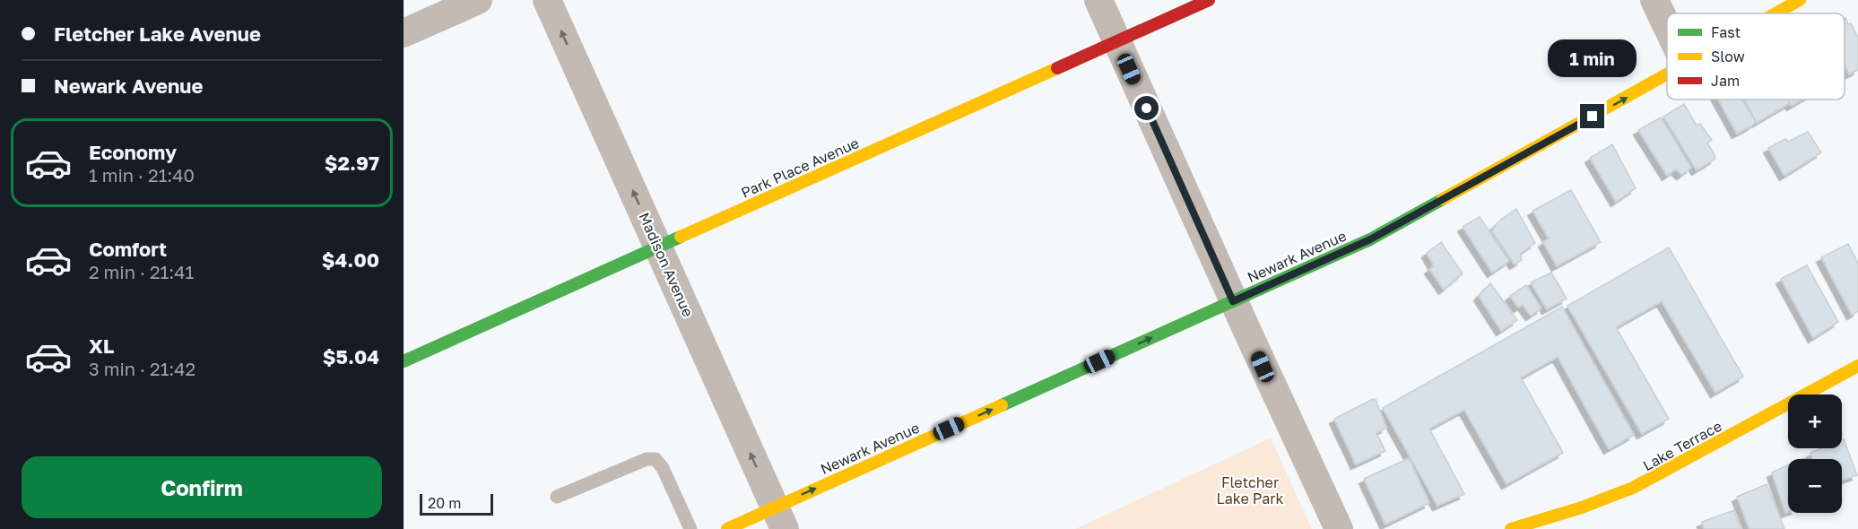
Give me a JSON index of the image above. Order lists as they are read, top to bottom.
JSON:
{
  "streets": {
    "street": [
      "Park Place Avenue",
      "Newark Avenue",
      "Madison Avenue",
      "Lake Terrace"
    ]
  },
  "crossings": [
    ["Park Place Avenue", "Madison Avenue"],
    ["Newark Avenue", "Madison Avenue"]
  ],
  "one_way": ["Newark Avenue", "Madison Avenue"],
  "parks": ["Fletcher Lake Park"],
  "legend": ["Fast", "Slow", "Jam"],
  "scale_bar": "20 m",
  "page": {
    "banner": ["Fletcher Lake Avenue", "Newark Avenue"],
    "bubble": "1 min",
    "list": [
      {
        "name": "Economy",
        "note": "1 min · 21:40",
        "value": "$2.97"
      },
      {
        "name": "Comfort",
        "note": "2 min · 21:41",
        "value": "$4.00"
      },
      {
        "name": "XL",
        "note": "3 min · 21:42",
        "value": "$5.04"
      }
    ],
    "map_buttons": ["+", "−"],
    "buttons": "Confirm",
    "scale": "20 m"
  }
}
